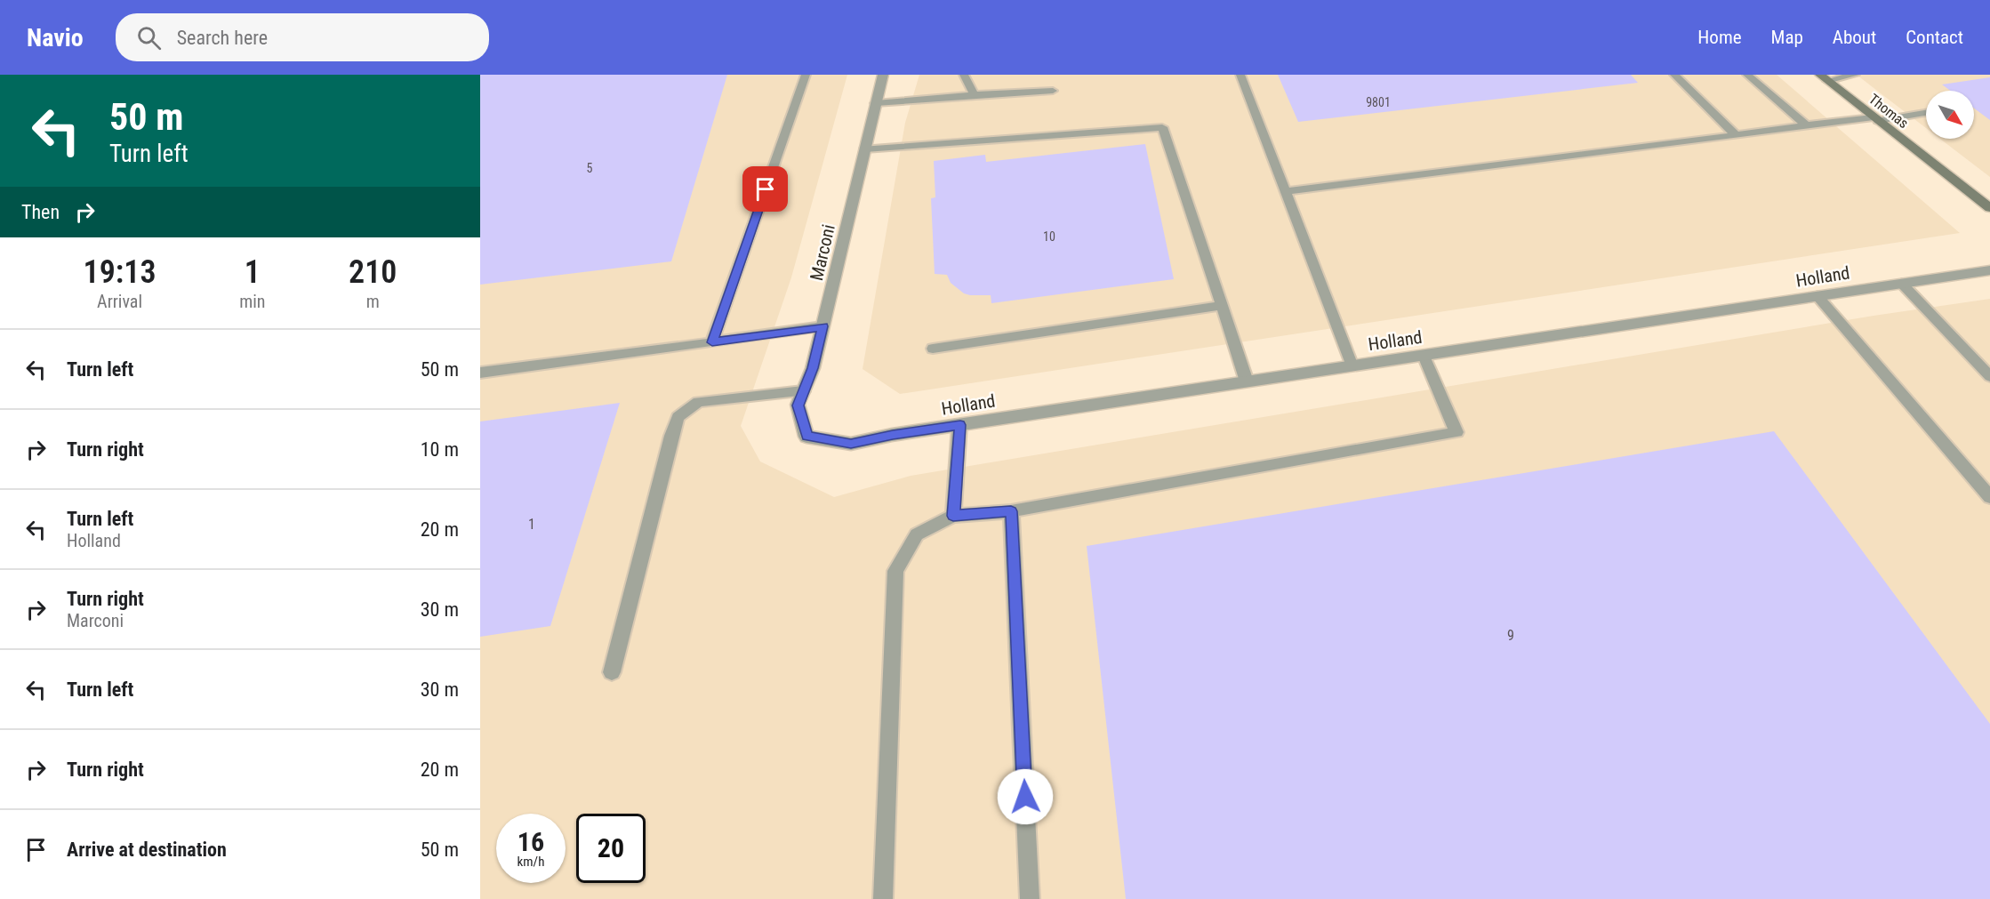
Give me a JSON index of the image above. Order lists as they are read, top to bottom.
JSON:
{
  "streets": {
    "street": ["Thomas", "Marconi", "Holland"]
  },
  "crossings": [
    ["Marconi", "Holland"]
  ],
  "house_numbers": [
    "9801",
    "5",
    "10",
    "1",
    "9"
  ],
  "north": "bottom right",
  "page": {
    "header": "Navio",
    "search": "Search here",
    "nav": [
      "Home",
      "Map",
      "About",
      "Contact"
    ],
    "turn": ["50 m", "Turn left"],
    "then": "Then",
    "eta": [
      "19:13",
      "Arrival",
      "1",
      "min",
      "210",
      "m"
    ],
    "list": [
      {
        "name": "Turn left",
        "value": "50 m"
      },
      {
        "name": "Turn right",
        "value": "10 m"
      },
      {
        "name": "Turn left",
        "note": "Holland",
        "value": "20 m"
      },
      {
        "name": "Turn right",
        "note": "Marconi",
        "value": "30 m"
      },
      {
        "name": "Turn left",
        "value": "30 m"
      },
      {
        "name": "Turn right",
        "value": "20 m"
      },
      {
        "name": "Arrive at destination",
        "value": "50 m"
      }
    ],
    "speed": "16 km/h",
    "limit": "20"
  }
}
